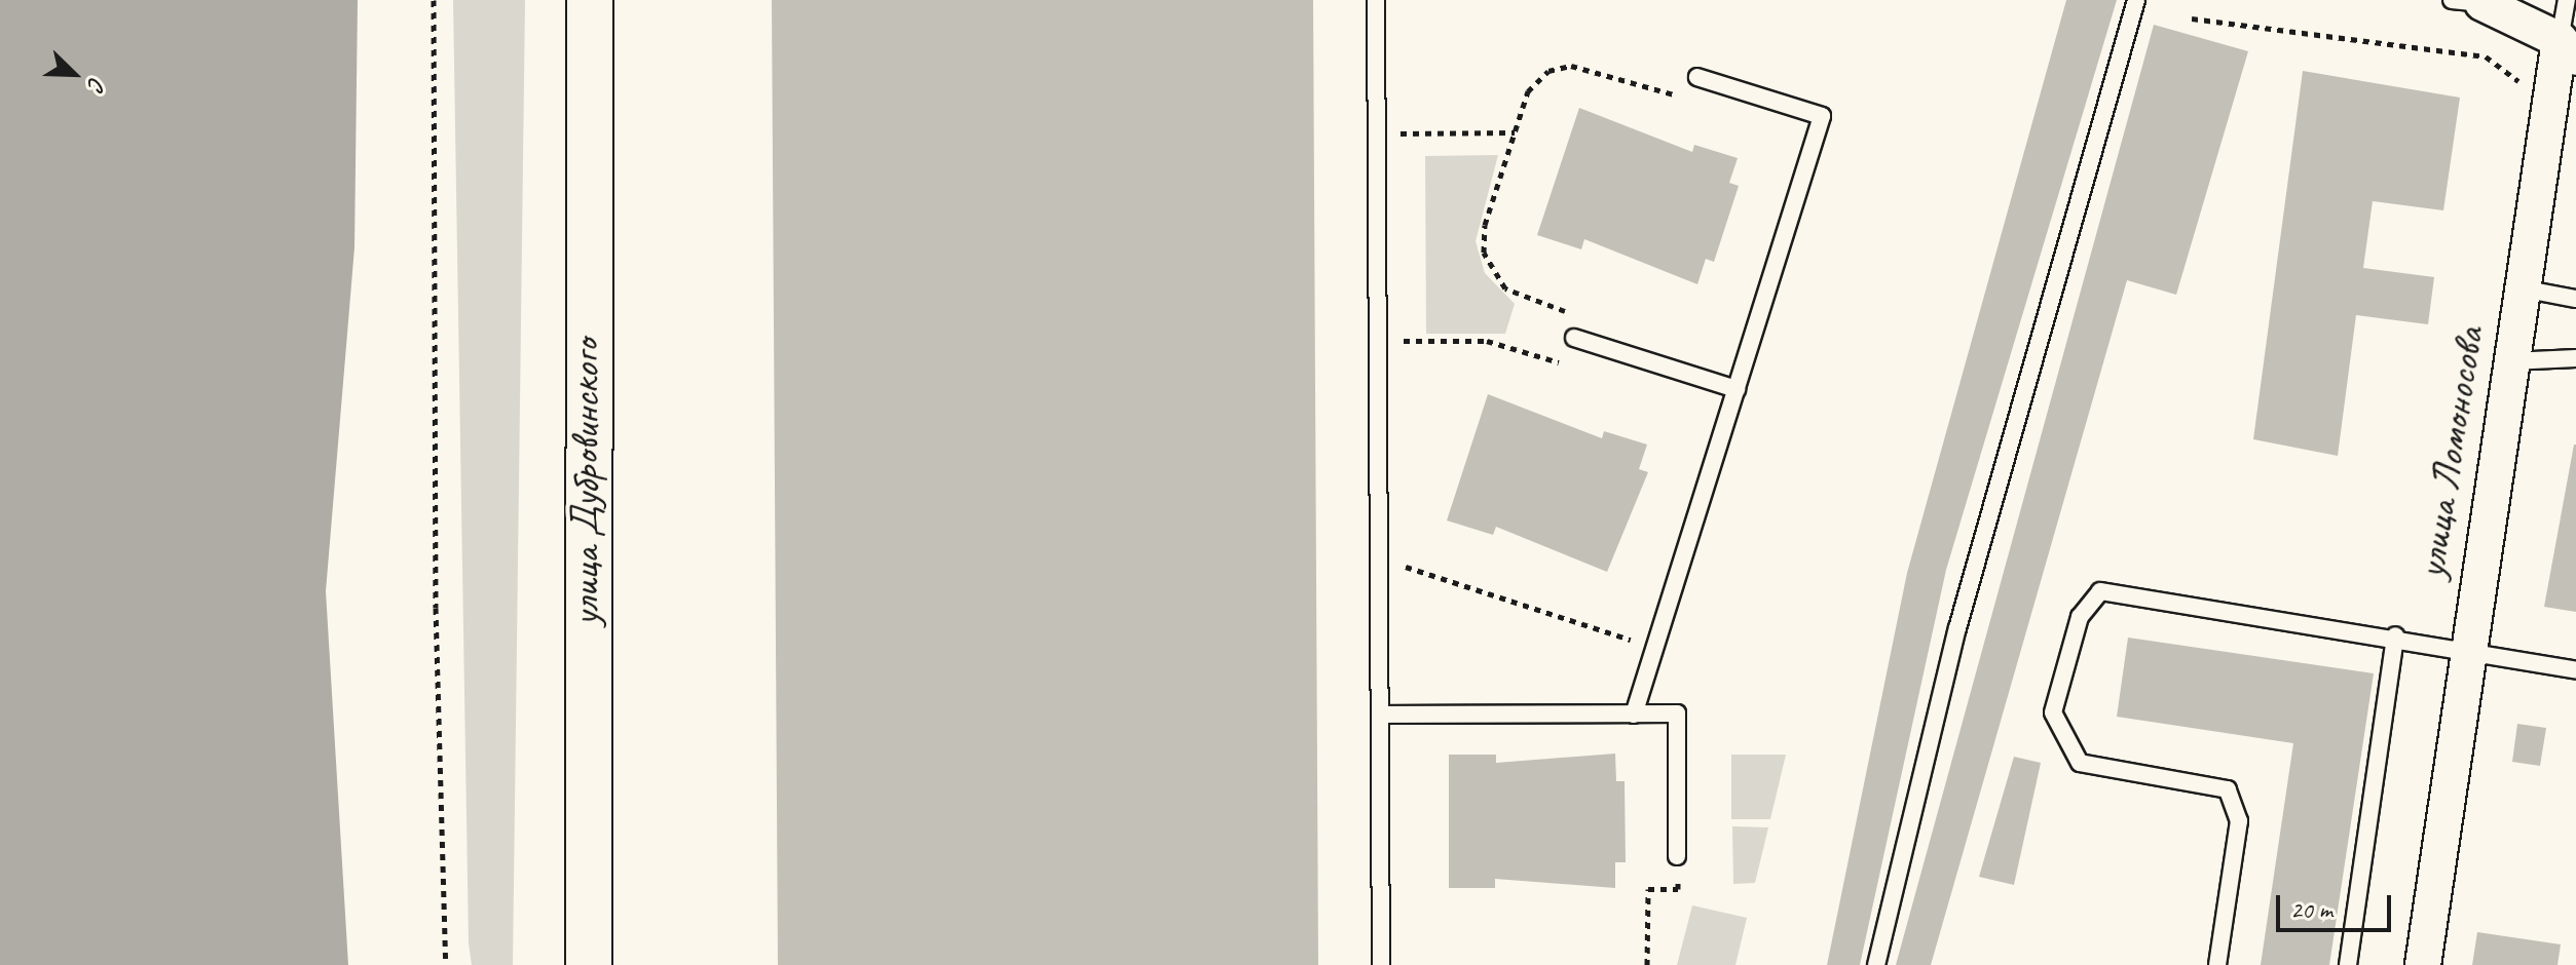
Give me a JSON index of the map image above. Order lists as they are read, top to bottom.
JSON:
{
  "streets": {
    "main road": ["улица Дубровинского"],
    "street": ["улица Ломоносова"]
  },
  "scale_bar": "20 m",
  "north": "bottom right"
}
